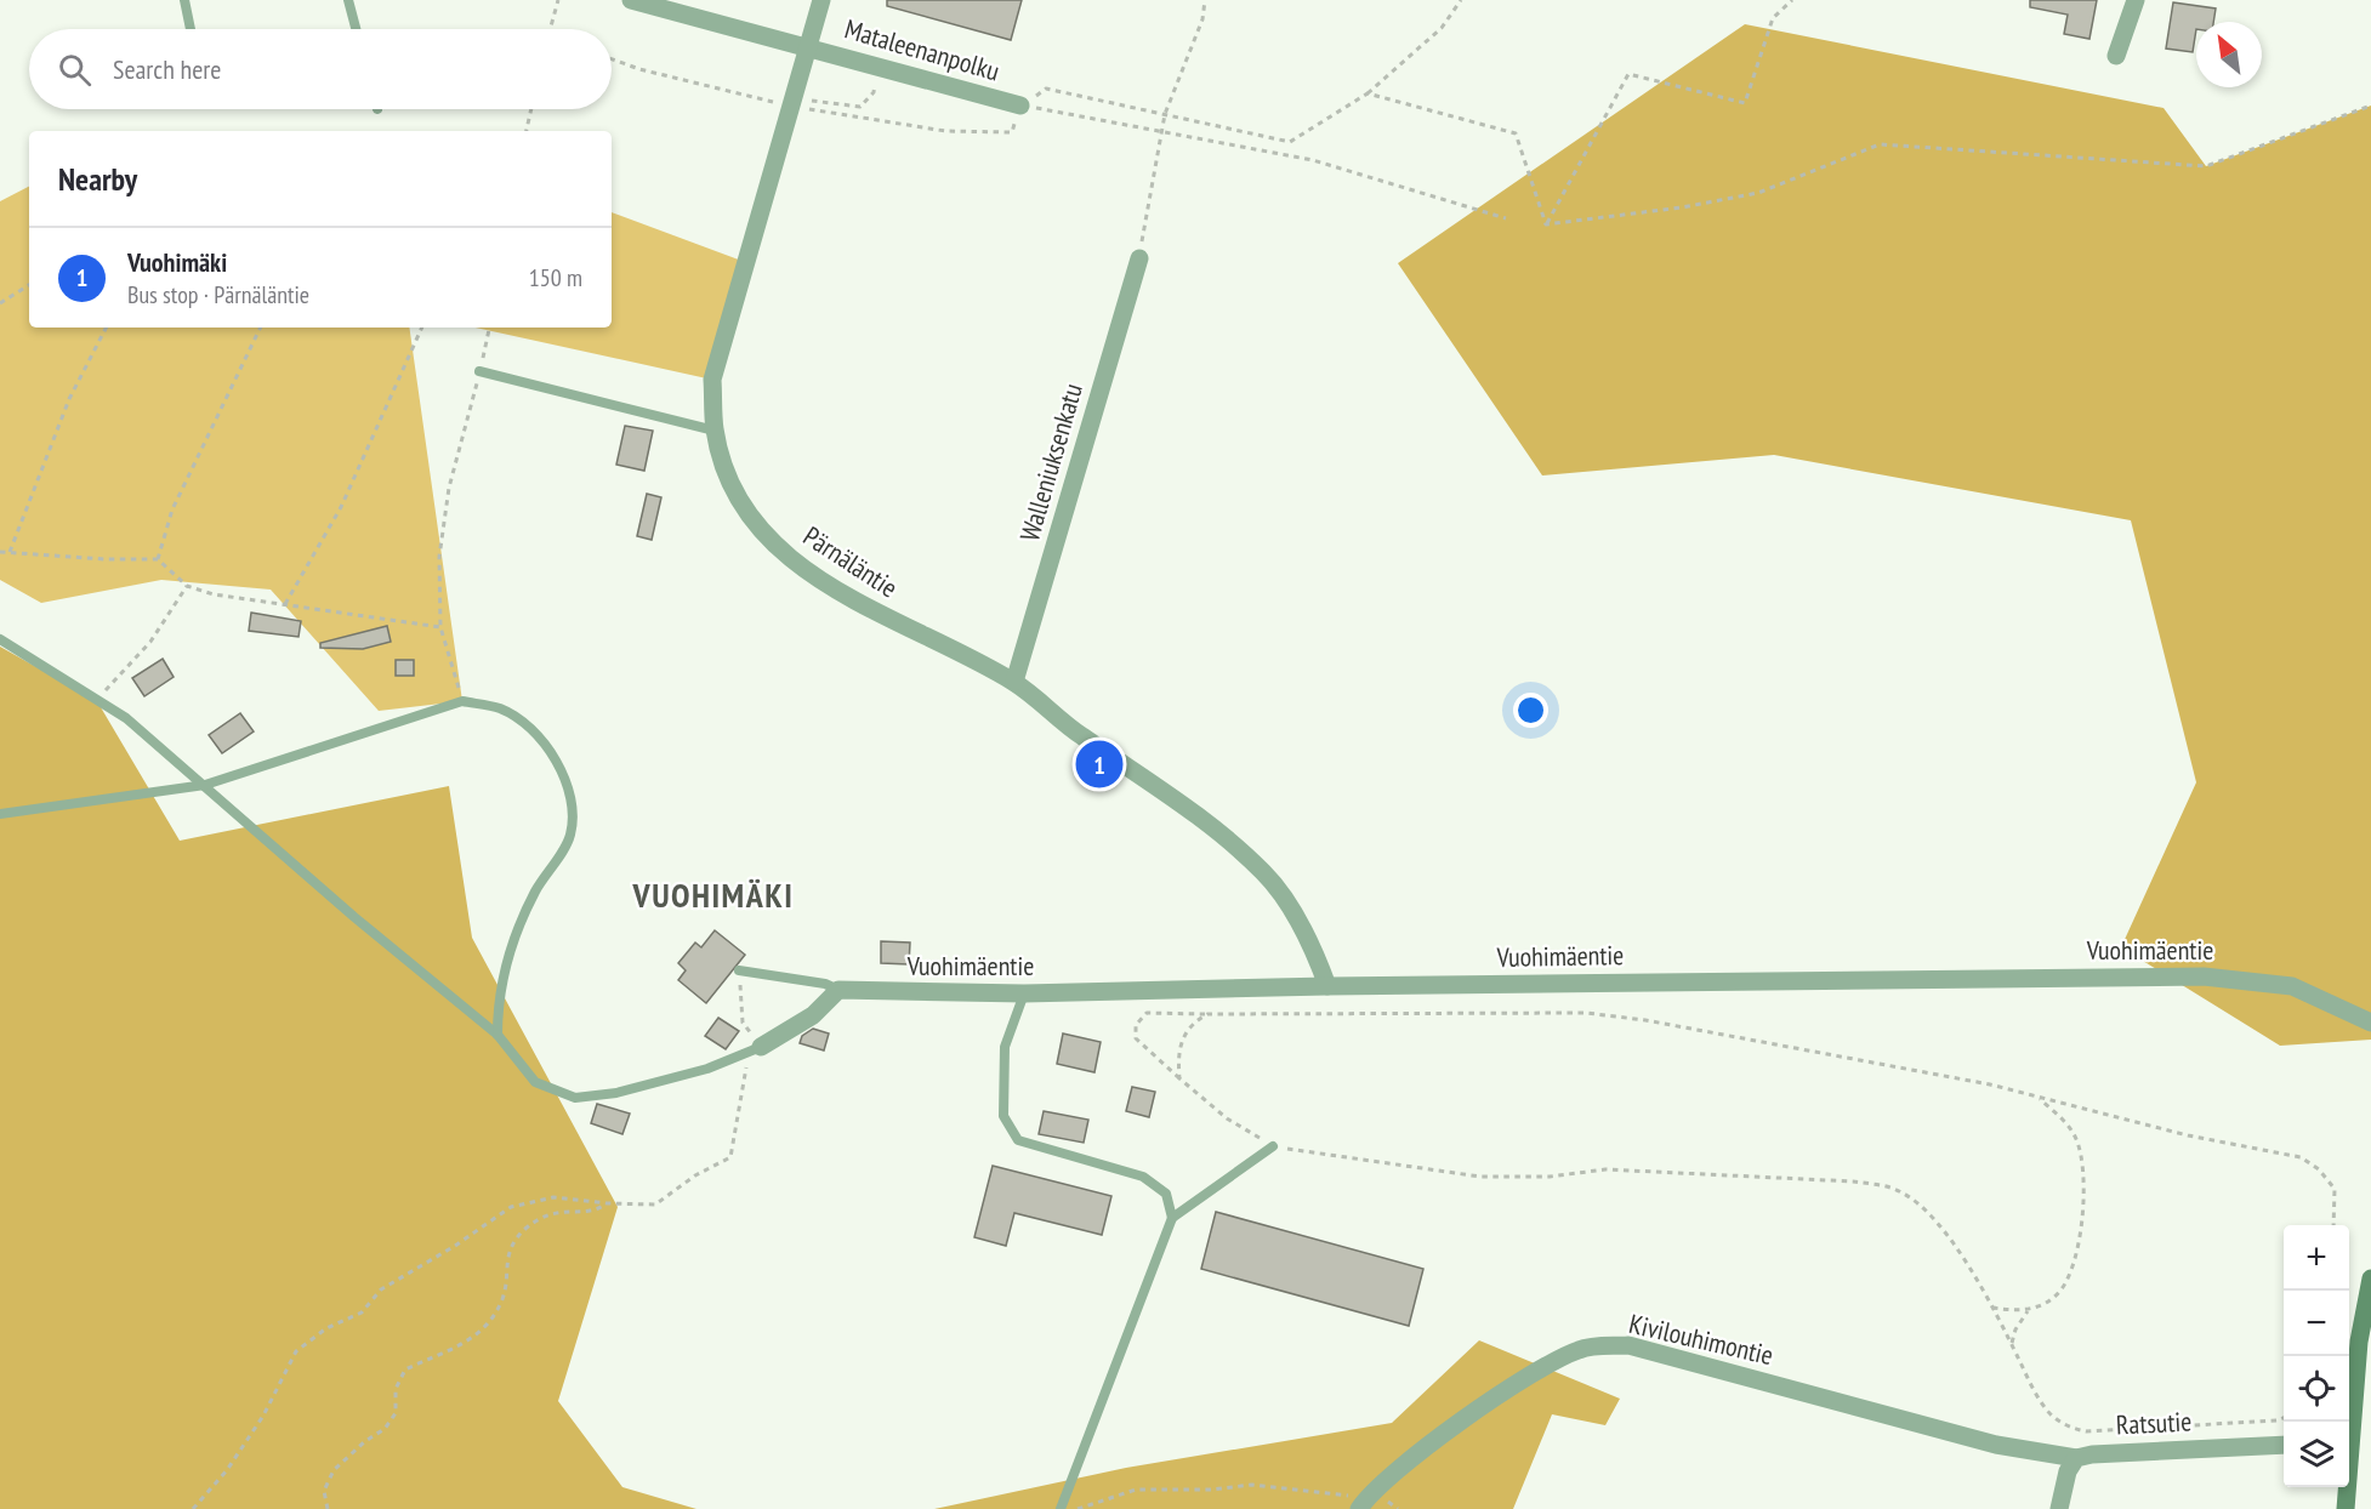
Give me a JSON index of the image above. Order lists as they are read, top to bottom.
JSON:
{
  "streets": {
    "street": [
      "Mataleenanpolku",
      "Walleniuksenkatu",
      "Pärnäläntie",
      "Vuohimäentie",
      "Kivilouhimontie",
      "Ratsutie"
    ]
  },
  "crossings": [
    ["Mataleenanpolku", "Pärnäläntie"],
    ["Walleniuksenkatu", "Pärnäläntie"],
    ["Pärnäläntie", "Vuohimäentie"],
    ["Kivilouhimontie", "Ratsutie"]
  ],
  "districts": ["VUOHIMÄKI"],
  "north": "top left",
  "page": {
    "search": "Search here",
    "heading": "Nearby",
    "list": [
      {
        "mark": "1",
        "name": "Vuohimäki",
        "note": "Bus stop · Pärnäläntie",
        "value": "150 m"
      }
    ],
    "pins": "1",
    "map_buttons": ["+", "−"]
  }
}
